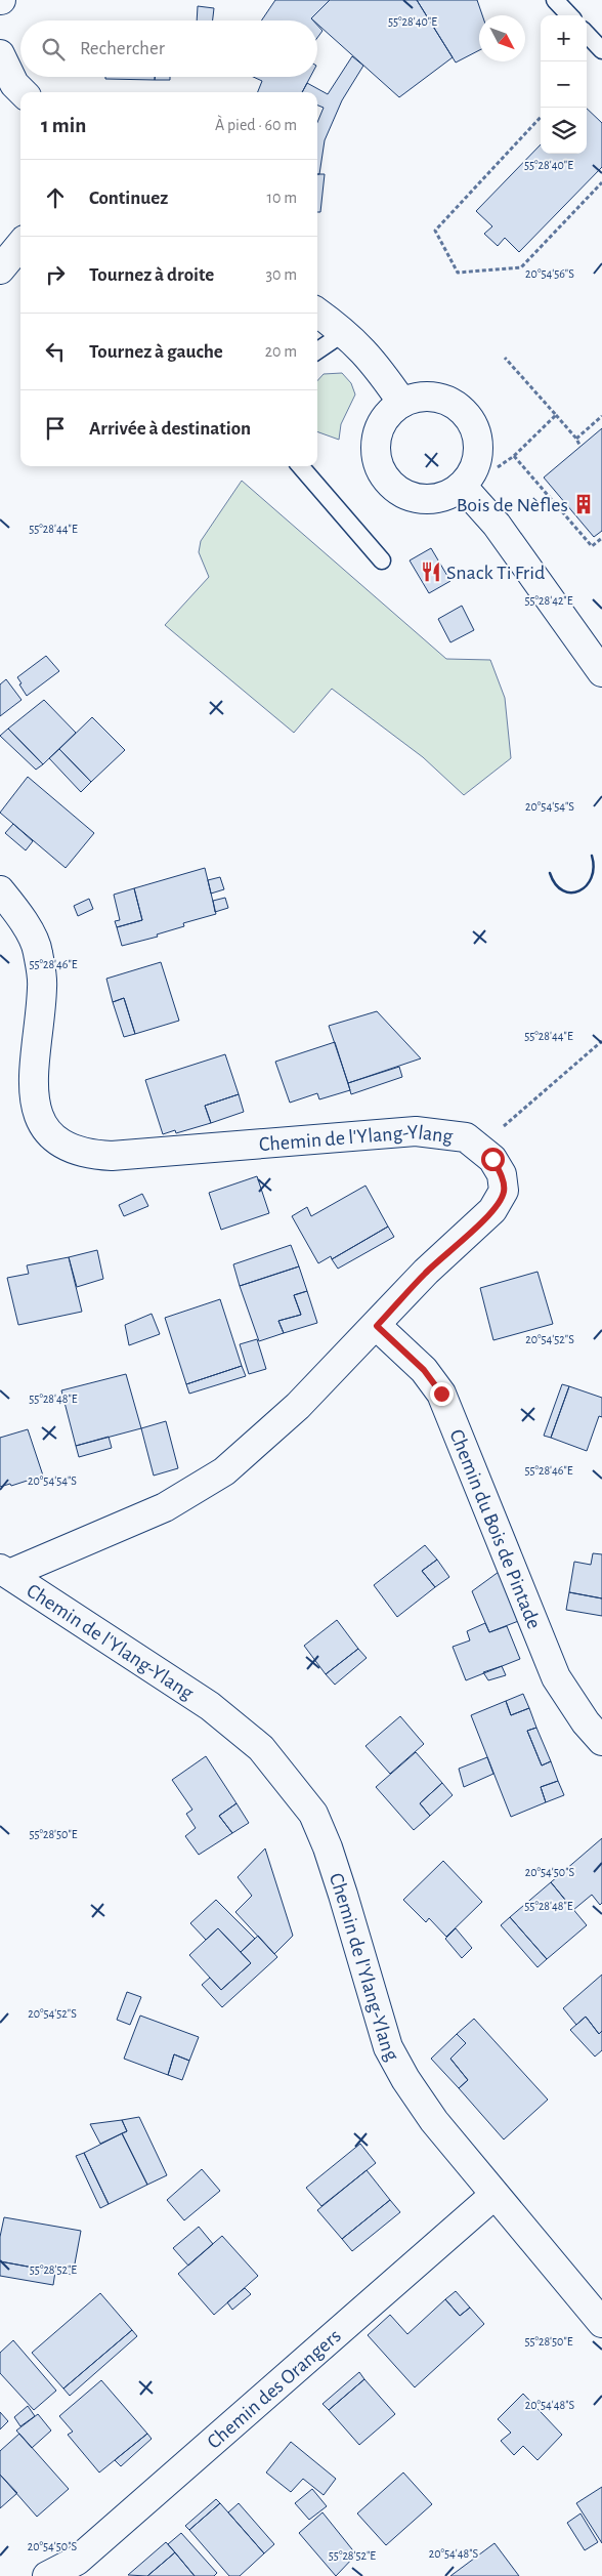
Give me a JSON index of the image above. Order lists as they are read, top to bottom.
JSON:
{
  "streets": {
    "street": ["Chemin de l'Ylang-Ylang", "Chemin du Bois de Pintade", "Chemin des Orangers"]
  },
  "crossings": [
    ["Chemin de l'Ylang-Ylang", "Chemin du Bois de Pintade"],
    ["Chemin de l'Ylang-Ylang", "Chemin des Orangers"]
  ],
  "places": {
    "building": ["Bois de Nèfles"],
    "restaurant": ["Snack Ti Frid"]
  },
  "north": "bottom right",
  "page": {
    "map_buttons": ["+", "−"],
    "search": "Rechercher",
    "heading": ["1 min", "À pied · 60 m"],
    "list": [
      ["Continuez", "10 m"],
      ["Tournez à droite", "30 m"],
      ["Tournez à gauche", "20 m"],
      "Arrivée à destination"
    ]
  },
  "coordinates": [
    "55°28'40\"E",
    "20°54'56\"S",
    "55°28'44\"E",
    "55°28'42\"E",
    "20°54'54\"S",
    "55°28'46\"E",
    "20°54'52\"S",
    "55°28'48\"E",
    "55°28'50\"E",
    "20°54'50\"S",
    "55°28'52\"E",
    "20°54'48\"S"
  ]
}
